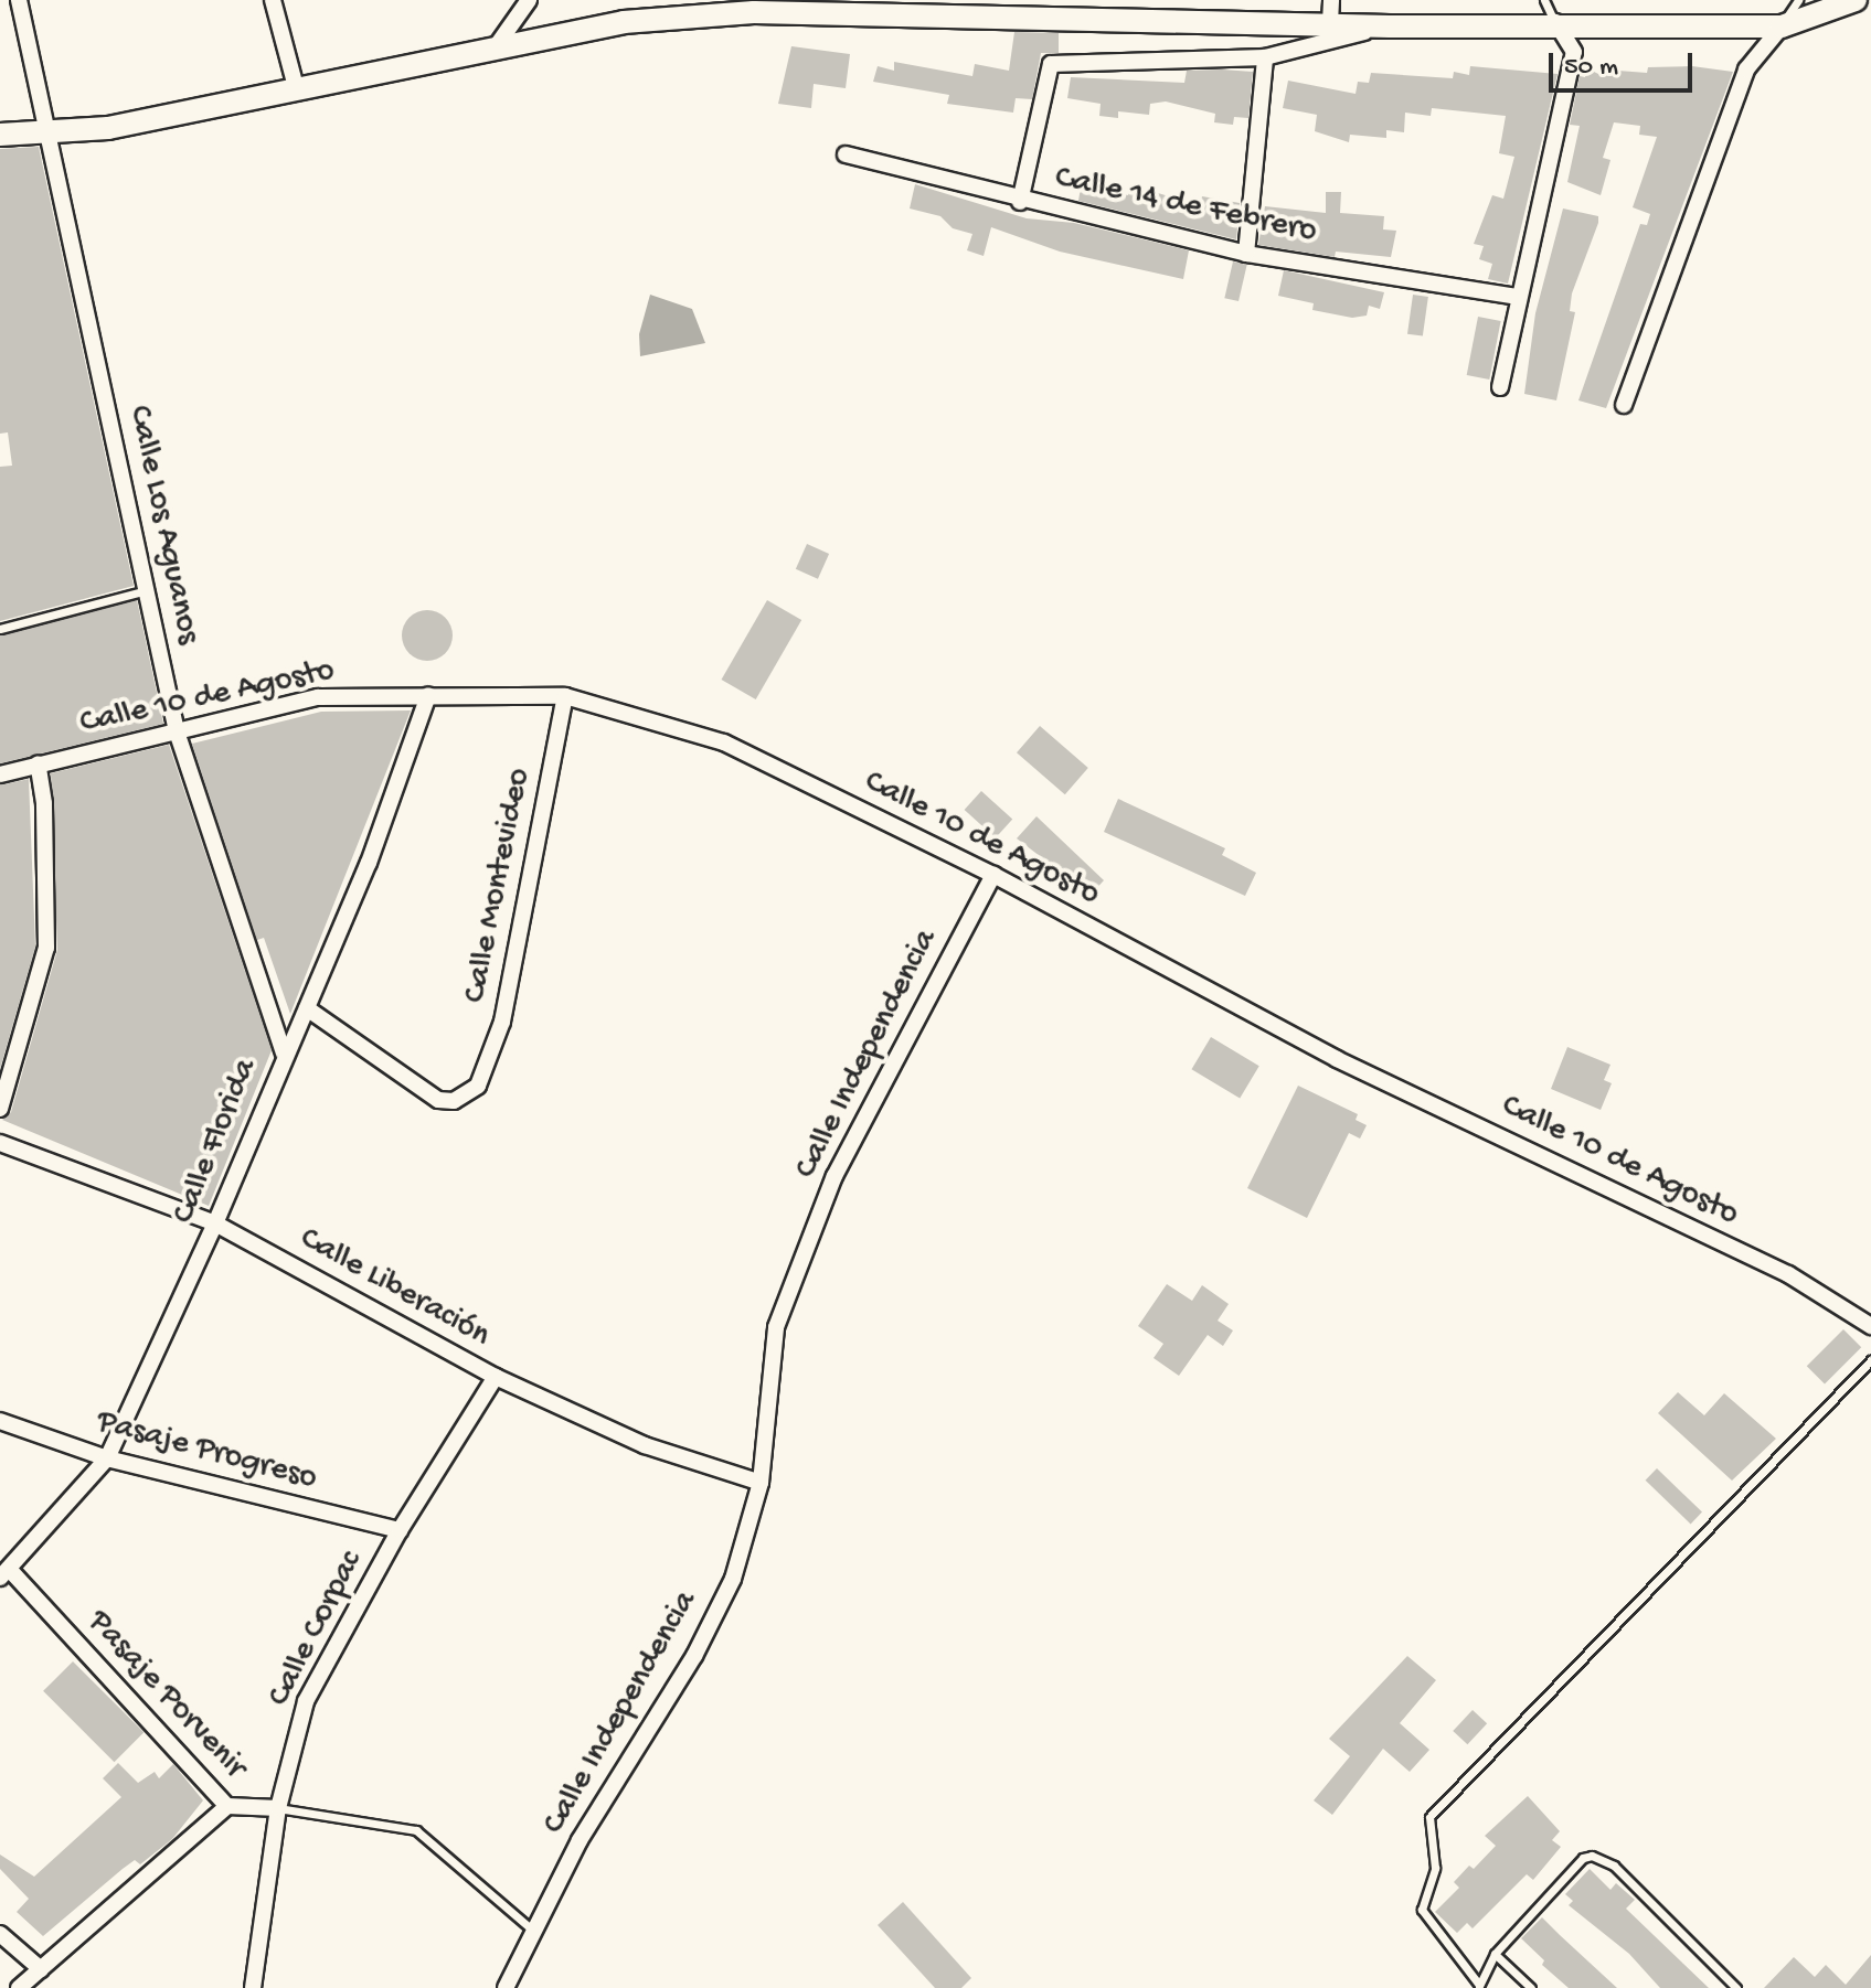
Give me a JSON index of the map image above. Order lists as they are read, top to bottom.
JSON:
{
  "streets": {
    "street": [
      "Calle 14 de Febrero",
      "Calle Los Aguanos",
      "Calle 10 de Agosto",
      "Calle Montevideo",
      "Calle Independencia",
      "Calle Florida",
      "Calle Liberación",
      "Pasaje Progreso",
      "Calle Corpac",
      "Pasaje Porvenir"
    ]
  },
  "crossings": [
    ["Calle Los Aguanos", "Calle 10 de Agosto"],
    ["Calle Los Aguanos", "Calle Florida"],
    ["Calle 10 de Agosto", "Calle Montevideo"],
    ["Calle 10 de Agosto", "Calle Independencia"],
    ["Calle 10 de Agosto", "Calle Florida"],
    ["Calle Montevideo", "Calle Florida"],
    ["Calle Independencia", "Calle Liberación"],
    ["Calle Independencia", "Pasaje Porvenir"],
    ["Calle Florida", "Calle Liberación"],
    ["Calle Florida", "Pasaje Progreso"],
    ["Calle Florida", "Pasaje Porvenir"],
    ["Calle Liberación", "Calle Corpac"],
    ["Pasaje Progreso", "Calle Corpac"],
    ["Calle Corpac", "Pasaje Porvenir"]
  ],
  "scale_bar": "50 m"
}
